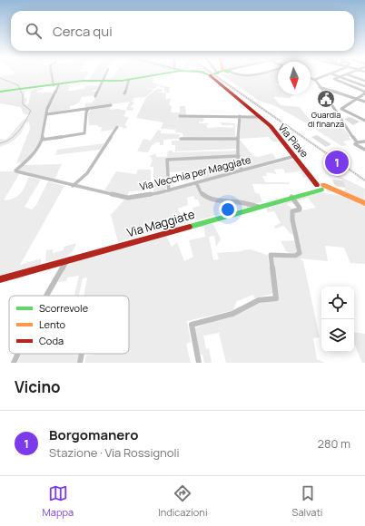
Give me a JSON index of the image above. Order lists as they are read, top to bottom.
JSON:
{
  "streets": {
    "main road": ["Via Piave", "Via Maggiate"],
    "street": ["Via Vecchia per Maggiate"]
  },
  "crossings": [
    ["Via Piave", "Via Vecchia per Maggiate"],
    ["Via Piave", "Via Maggiate"]
  ],
  "places": {
    "public building": ["Guardia di finanza"]
  },
  "legend": ["Scorrevole", "Lento", "Coda"],
  "north": "bottom",
  "page": {
    "search": "Cerca qui",
    "pins": "1",
    "heading": "Vicino",
    "list": [
      {
        "mark": "1",
        "name": "Borgomanero",
        "note": "Stazione · Via Rossignoli",
        "value": "280 m"
      }
    ],
    "nav": ["Mappa", "Indicazioni", "Salvati"]
  }
}
